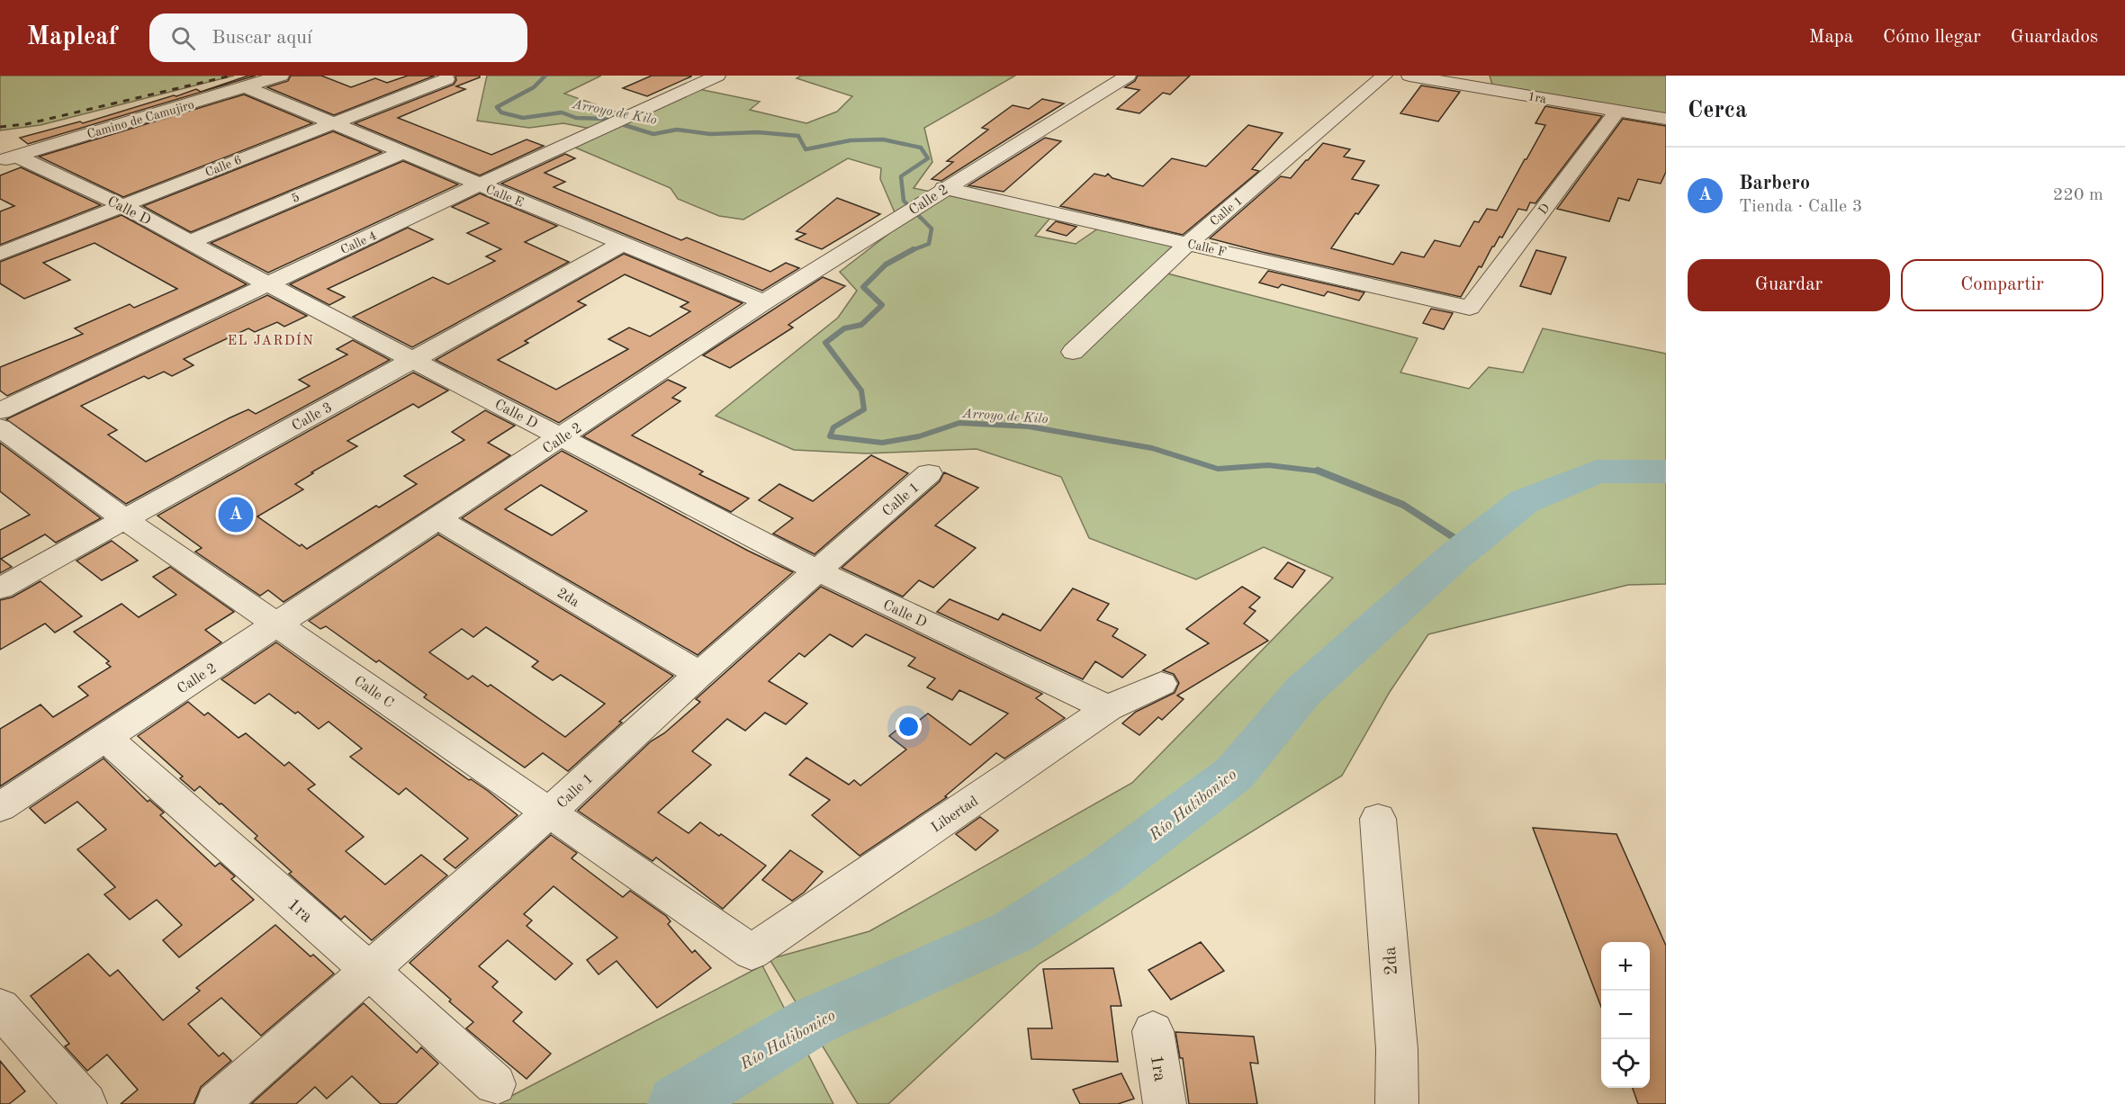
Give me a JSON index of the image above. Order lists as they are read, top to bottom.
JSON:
{
  "streets": {
    "street": [
      "1ra",
      "Camino de Camujiro",
      "Calle 6",
      "Calle E",
      "5",
      "Calle 2",
      "D",
      "Calle D",
      "Calle 1",
      "Calle 4",
      "Calle F",
      "Calle 3",
      "2da",
      "Calle C",
      "Libertad"
    ]
  },
  "crossings": [
    ["1ra", "Calle 2"],
    ["1ra", "D"],
    ["1ra", "Calle 1"],
    ["Camino de Camujiro", "Calle E"],
    ["Camino de Camujiro", "Calle D"],
    ["Calle 6", "Calle E"],
    ["Calle 6", "Calle D"],
    ["Calle E", "5"],
    ["Calle E", "Calle 2"],
    ["Calle E", "Calle 4"],
    ["Calle E", "Calle 3"],
    ["5", "Calle D"],
    ["Calle 2", "Calle D"],
    ["Calle 2", "Calle F"],
    ["Calle 2", "2da"],
    ["Calle 2", "Calle C"],
    ["D", "Calle F"],
    ["Calle D", "Calle 1"],
    ["Calle D", "Calle 4"],
    ["Calle D", "Calle 3"],
    ["Calle D", "Libertad"],
    ["Calle 1", "Calle F"],
    ["Calle 1", "2da"],
    ["Calle 1", "Calle C"],
    ["Calle 3", "Calle C"],
    ["Calle C", "Libertad"]
  ],
  "districts": ["EL JARDÍN"],
  "water": ["Arroyo de Kilo", "Río Hatibonico"],
  "page": {
    "header": "Mapleaf",
    "search": "Buscar aquí",
    "nav": ["Mapa", "Cómo llegar", "Guardados"],
    "heading": "Cerca",
    "list": [
      {
        "mark": "A",
        "name": "Barbero",
        "note": "Tienda · Calle 3",
        "value": "220 m"
      }
    ],
    "buttons": ["Guardar", "Compartir"],
    "pins": "A",
    "map_buttons": ["+", "−"]
  }
}
